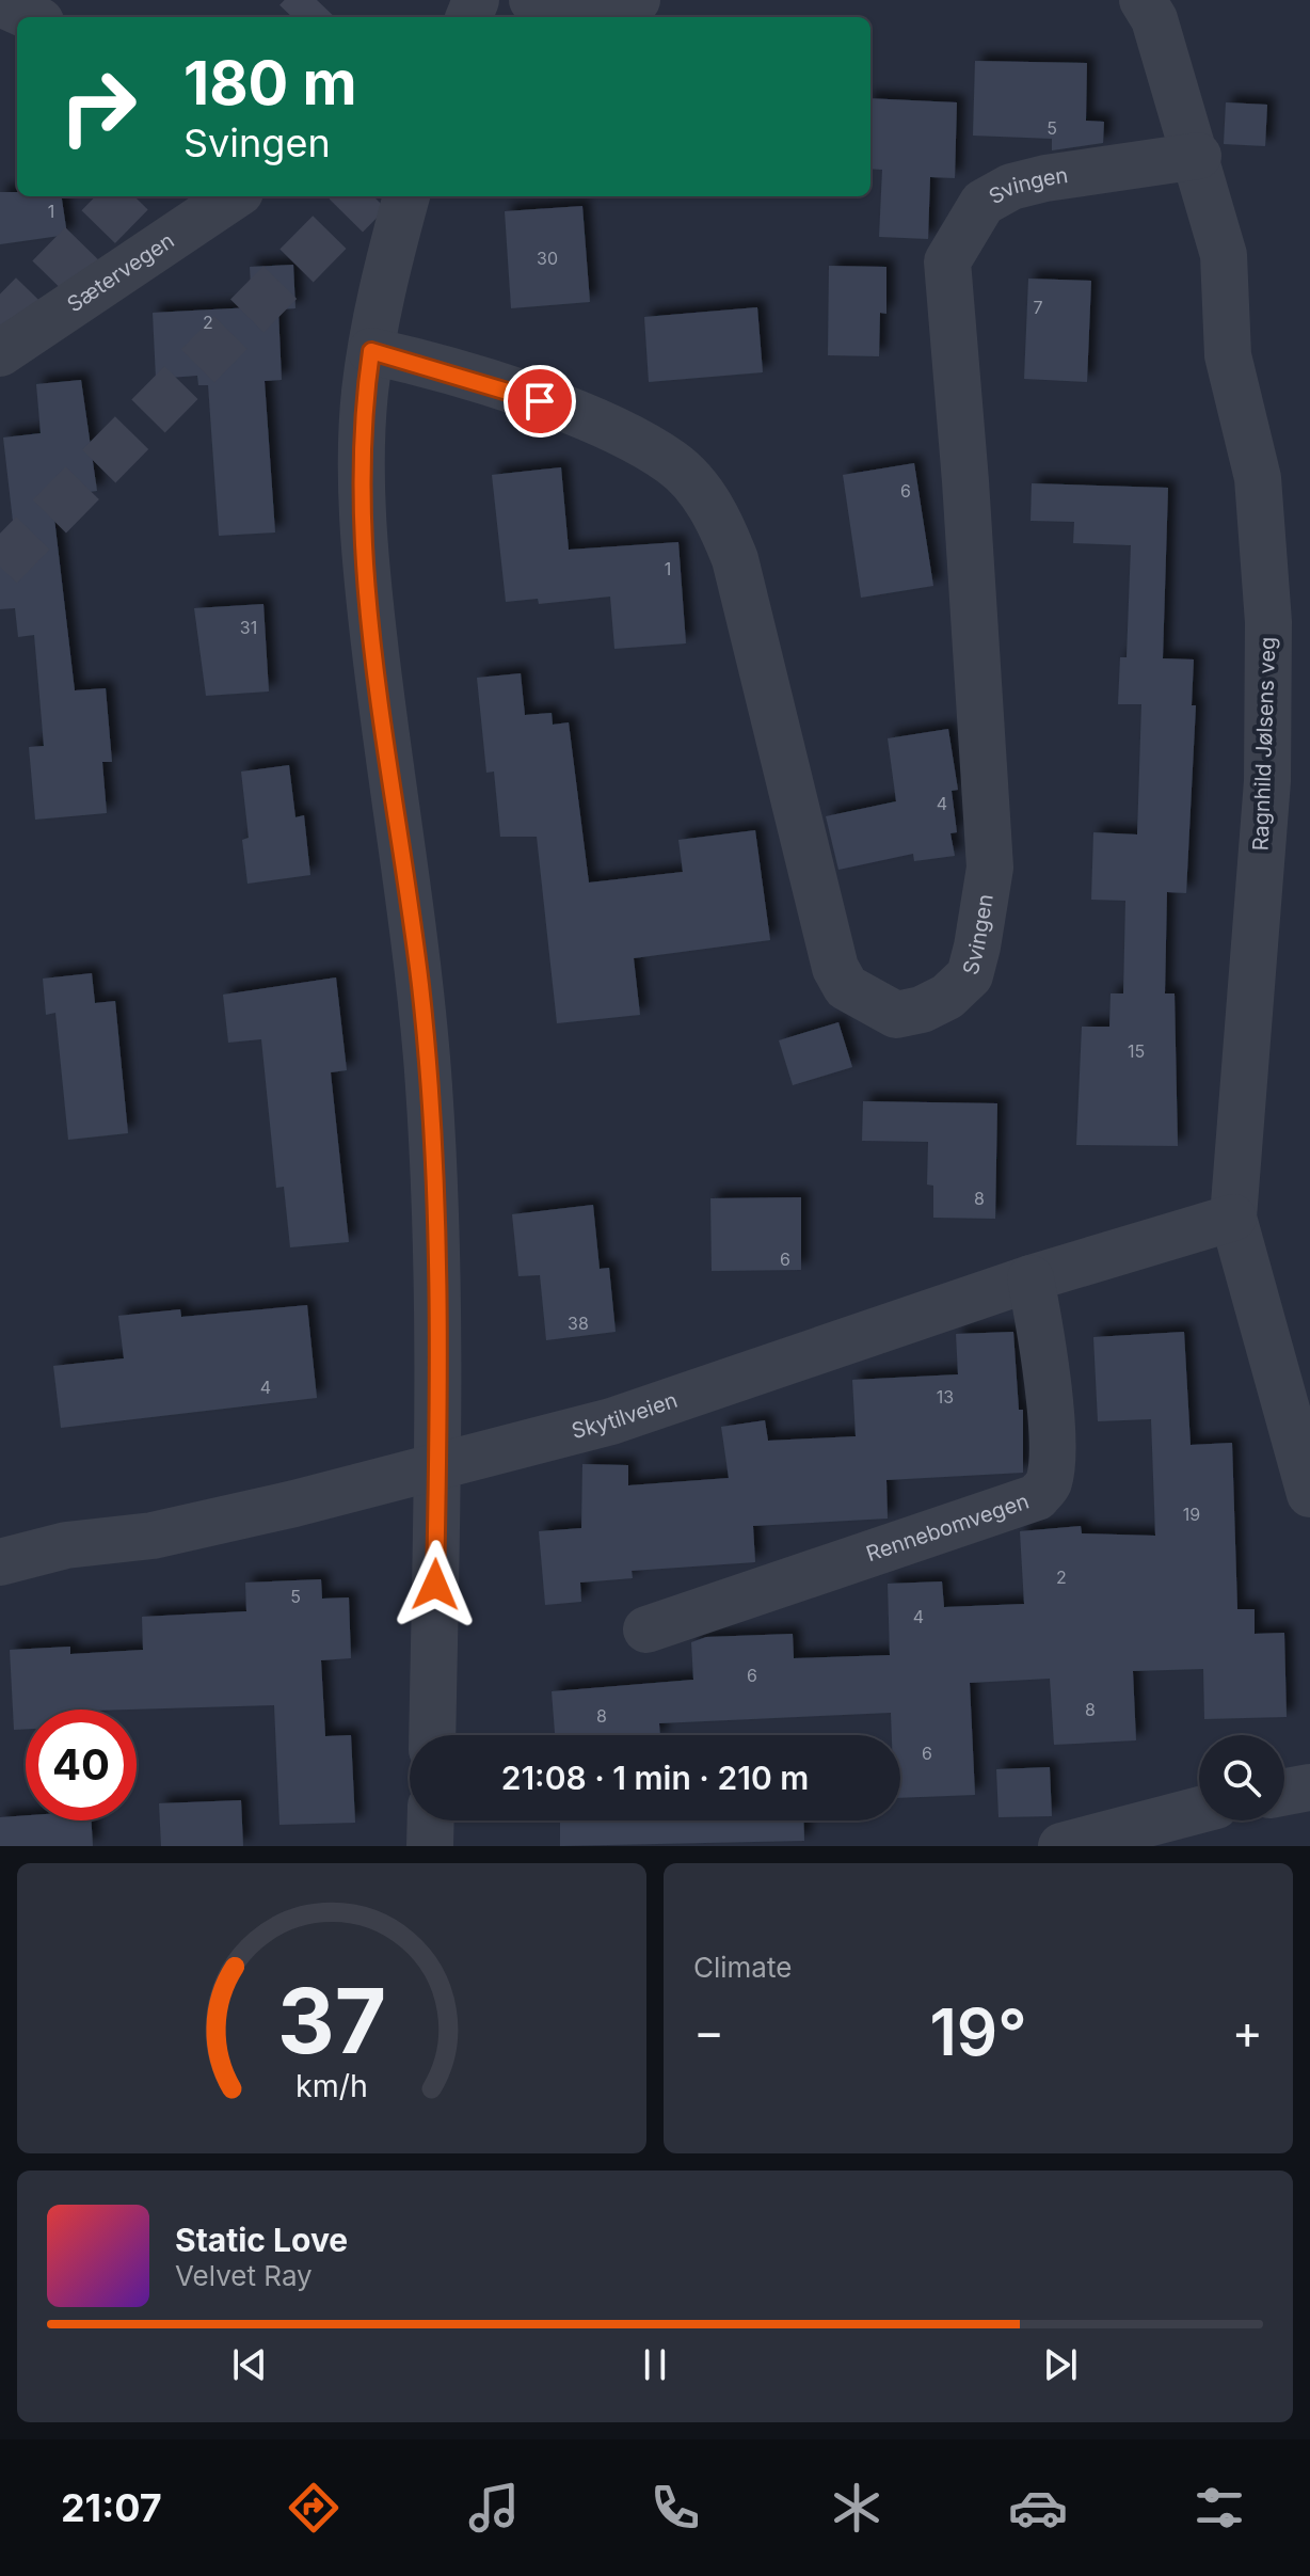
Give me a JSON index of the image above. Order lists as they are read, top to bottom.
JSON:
{
  "streets": {
    "street": [
      "Svingen",
      "Sætervegen",
      "Ragnhild Jølsens veg",
      "Skytilveien",
      "Rennebomvegen"
    ]
  },
  "crossings": [
    ["Svingen", "Ragnhild Jølsens veg"],
    ["Ragnhild Jølsens veg", "Skytilveien"],
    ["Skytilveien", "Rennebomvegen"]
  ],
  "house_numbers": [
    "5",
    "1",
    "30",
    "7",
    "2",
    "6",
    "1",
    "31",
    "4",
    "15",
    "8",
    "6",
    "38",
    "4",
    "13",
    "19",
    "2",
    "5",
    "4",
    "6",
    "8",
    "8",
    "6"
  ],
  "page": {
    "turn": ["180 m", "Svingen"],
    "limit": "40",
    "trip": "21:08 · 1 min · 210 m",
    "tile": "Climate",
    "heat": ["−", "19°", "+"],
    "song": ["Static Love", "Velvet Ray"],
    "tabs": "21:07",
    "gauge": ["37", "km/h"]
  }
}
